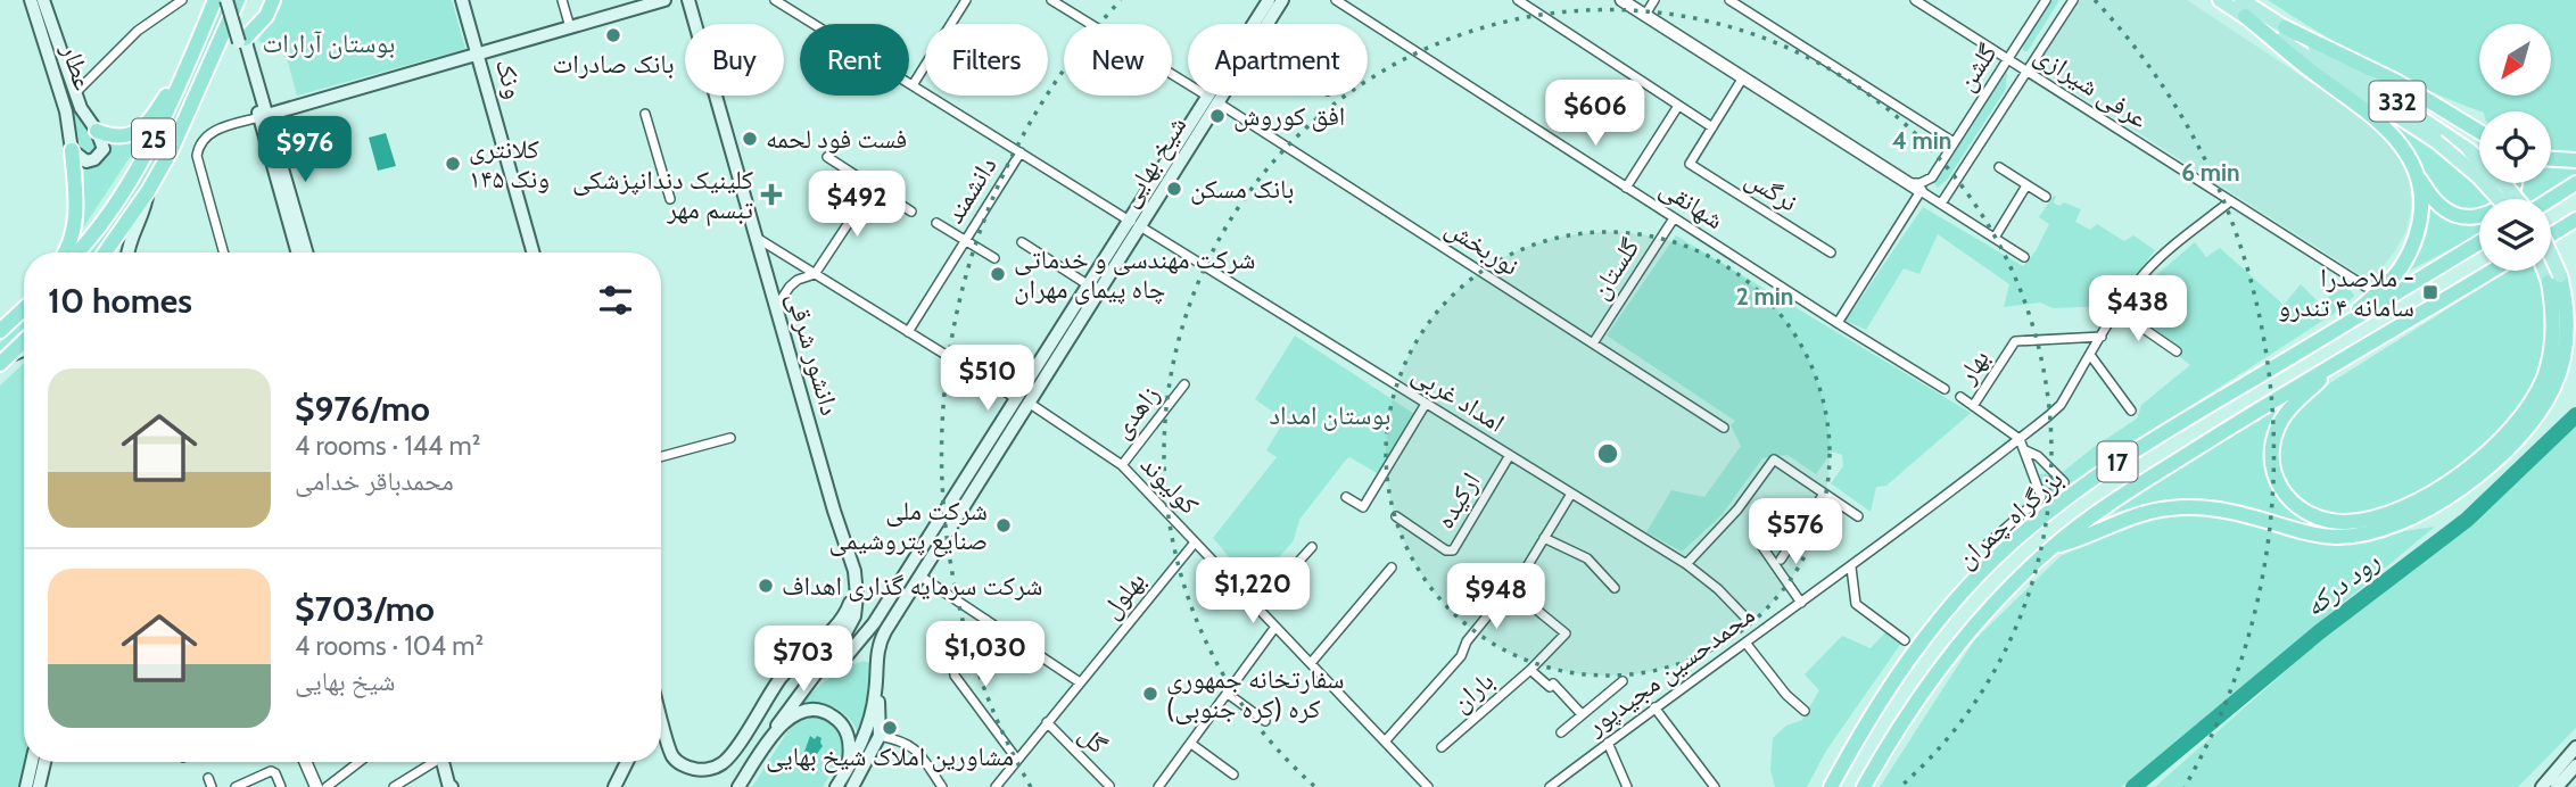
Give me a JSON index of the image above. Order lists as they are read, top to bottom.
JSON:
{
  "streets": {
    "highway": ["25", "17", "بزرگراه چمران"],
    "main road": [
      "عطار",
      "ونک",
      "332",
      "شیخ بهایی",
      "دانشور شرقی"
    ],
    "street": [
      "گلشن",
      "عرفی شیرازی",
      "دانشمند",
      "نرگس",
      "شهانقی",
      "نوربخش",
      "گلستان",
      "بهار",
      "امداد غربی",
      "زاهدی",
      "کولیوند",
      "ارکیده",
      "بهلول",
      "محمدحسین مجیدپور",
      "باران",
      "گل"
    ]
  },
  "crossings": [
    ["گلشن", "عرفی شیرازی"],
    ["عرفی شیرازی", "محمدحسین مجیدپور"],
    ["شیخ بهایی", "نوربخش"],
    ["شیخ بهایی", "دانشور شرقی"],
    ["شیخ بهایی", "امداد غربی"],
    ["شیخ بهایی", "کولیوند"],
    ["دانشمند", "امداد غربی"],
    ["دانشمند", "کولیوند"],
    ["شهانقی", "گلستان"],
    ["نوربخش", "گلستان"],
    ["دانشور شرقی", "کولیوند"],
    ["بهار", "محمدحسین مجیدپور"],
    ["امداد غربی", "ارکیده"],
    ["زاهدی", "کولیوند"],
    ["کولیوند", "بهلول"],
    ["بهلول", "گل"]
  ],
  "water": ["رود درکه"],
  "parks": ["بوستان آرارات", "بوستان امداد"],
  "places": {
    "other": [
      "بانک صادرات",
      "افق کوروش",
      "فست فود لحمه",
      "کلانتری ۱۴۵ ونک",
      "بانک مسکن",
      "شرکت مهندسی و خدماتی چاه پیمای مهران",
      "شرکت ملی صنایع پتروشیمی",
      "شرکت سرمایه گذاری اهداف",
      "سفارتخانه جمهوری کره (کره جنوبی)",
      "مشاورین املاک شیخ بهایی"
    ],
    "health": ["کلینیک دندانپزشکی تبسم مهر"],
    "transit": ["ملاصدرا - سامانه ۴ تندرو"]
  },
  "north": "bottom left",
  "page": {
    "chip": [
      "Buy",
      "Rent",
      "Filters",
      "New",
      "Apartment"
    ],
    "price": [
      "$606",
      "$976",
      "$492",
      "$438",
      "$510",
      "$576",
      "$1,220",
      "$948",
      "$1,030",
      "$703"
    ],
    "heading": "10 homes",
    "list": [
      {
        "name": "$976/mo",
        "note": "4 rooms · 144 m² · محمدباقر خدامی"
      },
      {
        "name": "$703/mo",
        "note": "4 rooms · 104 m² · شیخ بهایی"
      }
    ]
  },
  "rings": ["4 min", "6 min", "2 min"]
}
